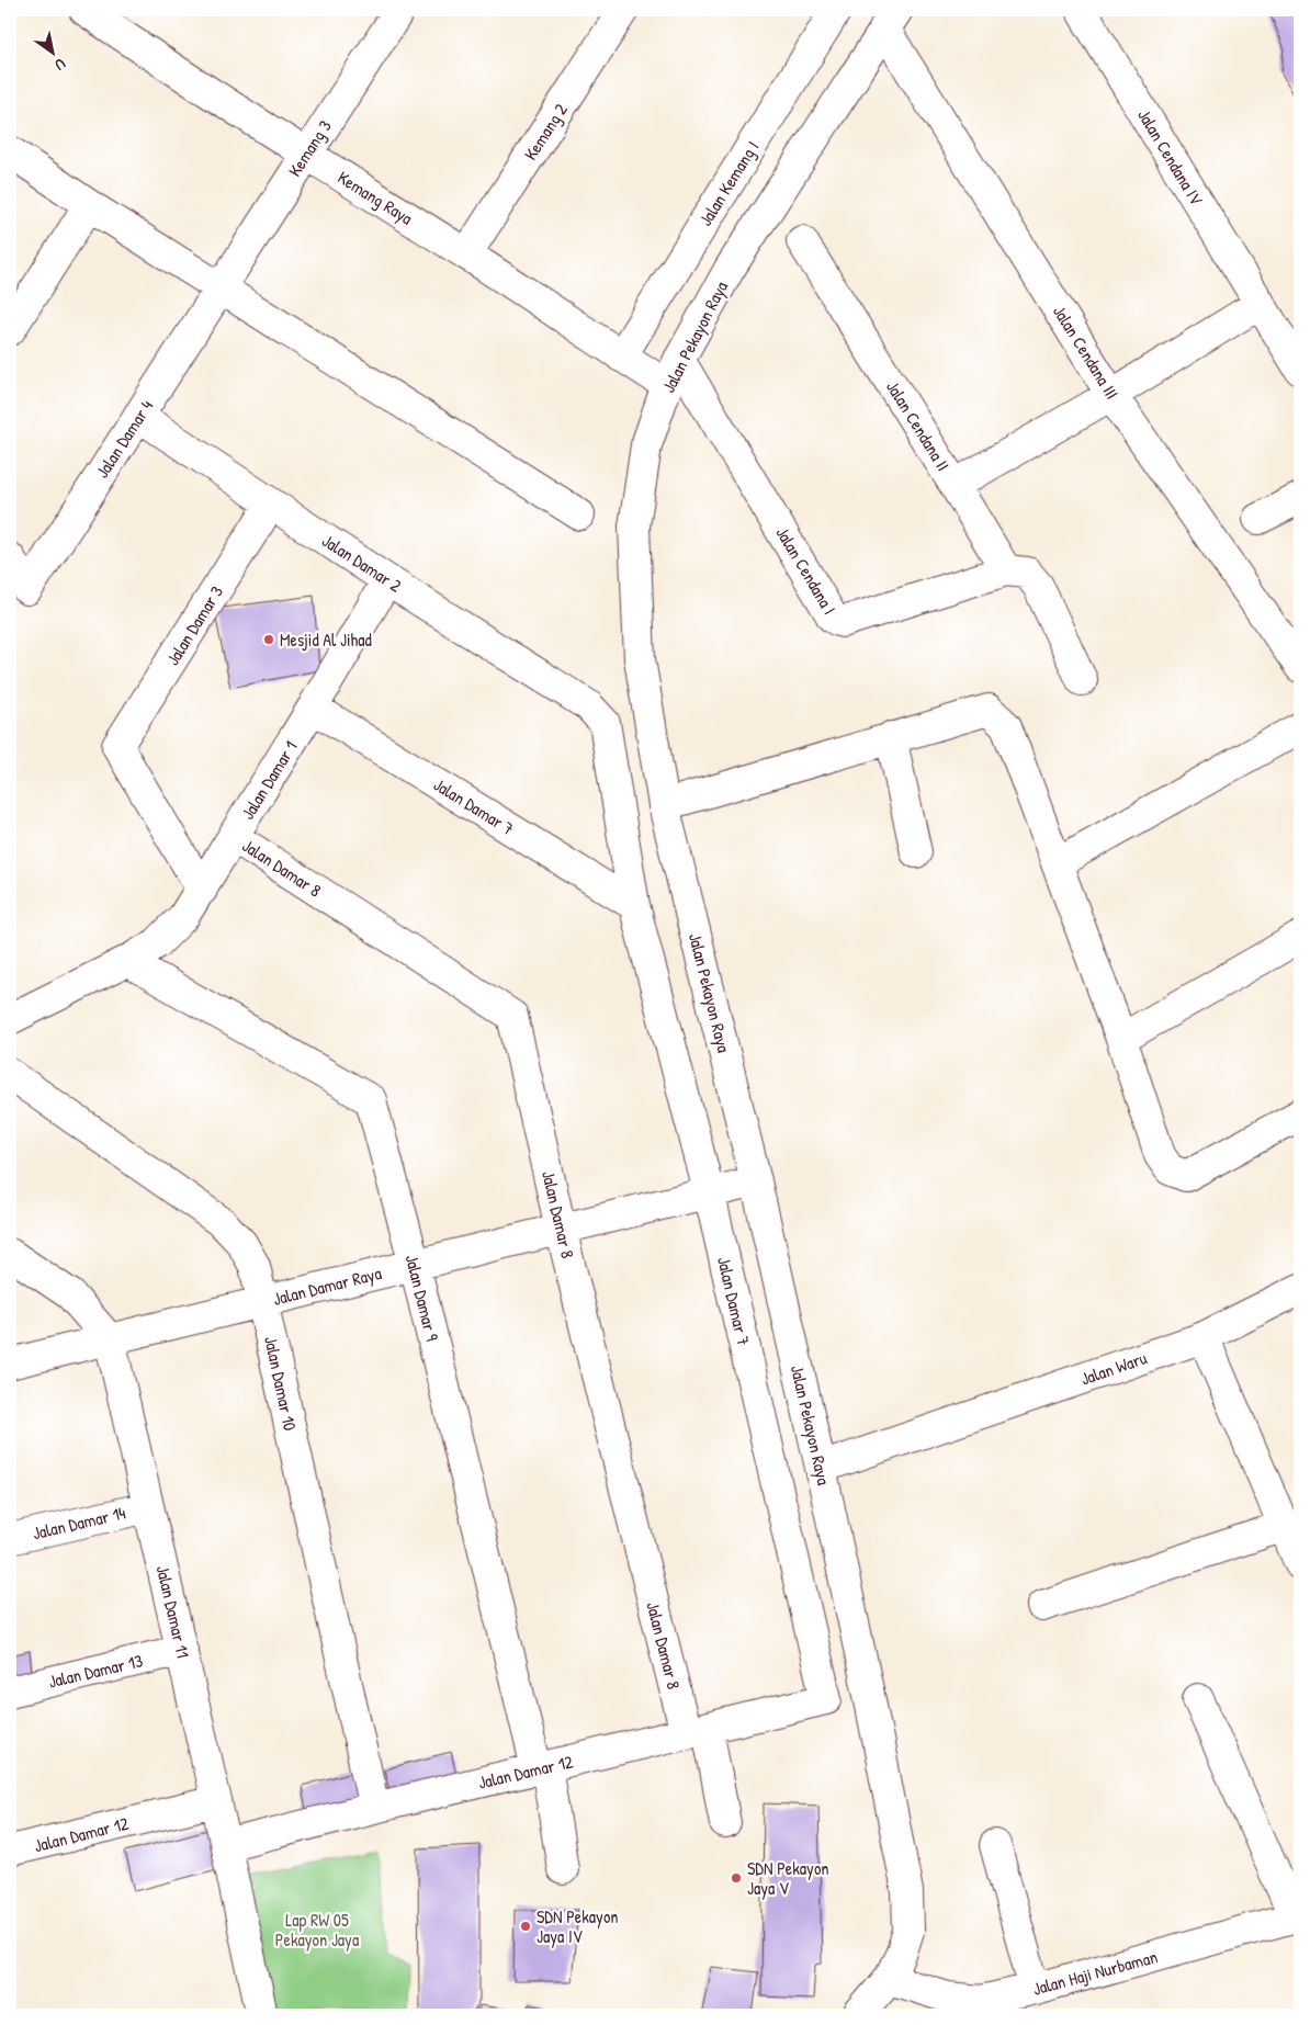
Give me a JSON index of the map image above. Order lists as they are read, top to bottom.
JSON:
{
  "streets": {
    "street": [
      "Kemang 2",
      "Kemang 3",
      "Jalan Cendana IV",
      "Jalan Kemang I",
      "Kemang Raya",
      "Jalan Pekayon Raya",
      "Jalan Cendana III",
      "Jalan Cendana II",
      "Jalan Damar 4",
      "Jalan Damar 2",
      "Jalan Cendana I",
      "Jalan Damar 3",
      "Jalan Damar 1",
      "Jalan Damar 7",
      "Jalan Damar 8",
      "Jalan Damar Raya",
      "Jalan Damar 9",
      "Jalan Waru",
      "Jalan Damar 10",
      "Jalan Damar 14",
      "Jalan Damar 11",
      "Jalan Damar 13",
      "Jalan Damar 12",
      "Jalan Haji Nurbaman"
    ]
  },
  "crossings": [
    ["Kemang 2", "Kemang Raya"],
    ["Kemang 3", "Kemang Raya"],
    ["Kemang 3", "Jalan Damar 4"],
    ["Jalan Kemang I", "Kemang Raya"],
    ["Kemang Raya", "Jalan Pekayon Raya"],
    ["Kemang Raya", "Jalan Cendana I"],
    ["Jalan Pekayon Raya", "Jalan Cendana III"],
    ["Jalan Pekayon Raya", "Jalan Cendana I"],
    ["Jalan Pekayon Raya", "Jalan Damar Raya"],
    ["Jalan Pekayon Raya", "Jalan Waru"],
    ["Jalan Pekayon Raya", "Jalan Haji Nurbaman"],
    ["Jalan Cendana III", "Jalan Cendana II"],
    ["Jalan Damar 4", "Jalan Damar 2"],
    ["Jalan Damar 2", "Jalan Damar 3"],
    ["Jalan Damar 2", "Jalan Damar 1"],
    ["Jalan Damar 2", "Jalan Damar 7"],
    ["Jalan Damar 3", "Jalan Damar 1"],
    ["Jalan Damar 1", "Jalan Damar 7"],
    ["Jalan Damar 1", "Jalan Damar 8"],
    ["Jalan Damar 1", "Jalan Damar 9"],
    ["Jalan Damar 7", "Jalan Damar Raya"],
    ["Jalan Damar 7", "Jalan Damar 12"],
    ["Jalan Damar 8", "Jalan Damar Raya"],
    ["Jalan Damar 8", "Jalan Damar 12"],
    ["Jalan Damar Raya", "Jalan Damar 9"],
    ["Jalan Damar Raya", "Jalan Damar 10"],
    ["Jalan Damar Raya", "Jalan Damar 11"],
    ["Jalan Damar 9", "Jalan Damar 12"],
    ["Jalan Damar 10", "Jalan Damar 12"],
    ["Jalan Damar 14", "Jalan Damar 11"],
    ["Jalan Damar 11", "Jalan Damar 13"],
    ["Jalan Damar 11", "Jalan Damar 12"]
  ],
  "parks": ["Lap RW 05 Pekayon Jaya"],
  "places": ["Mesjid Al Jihad", "SDN Pekayon Jaya V", "SDN Pekayon Jaya IV"],
  "north": "bottom right"
}
